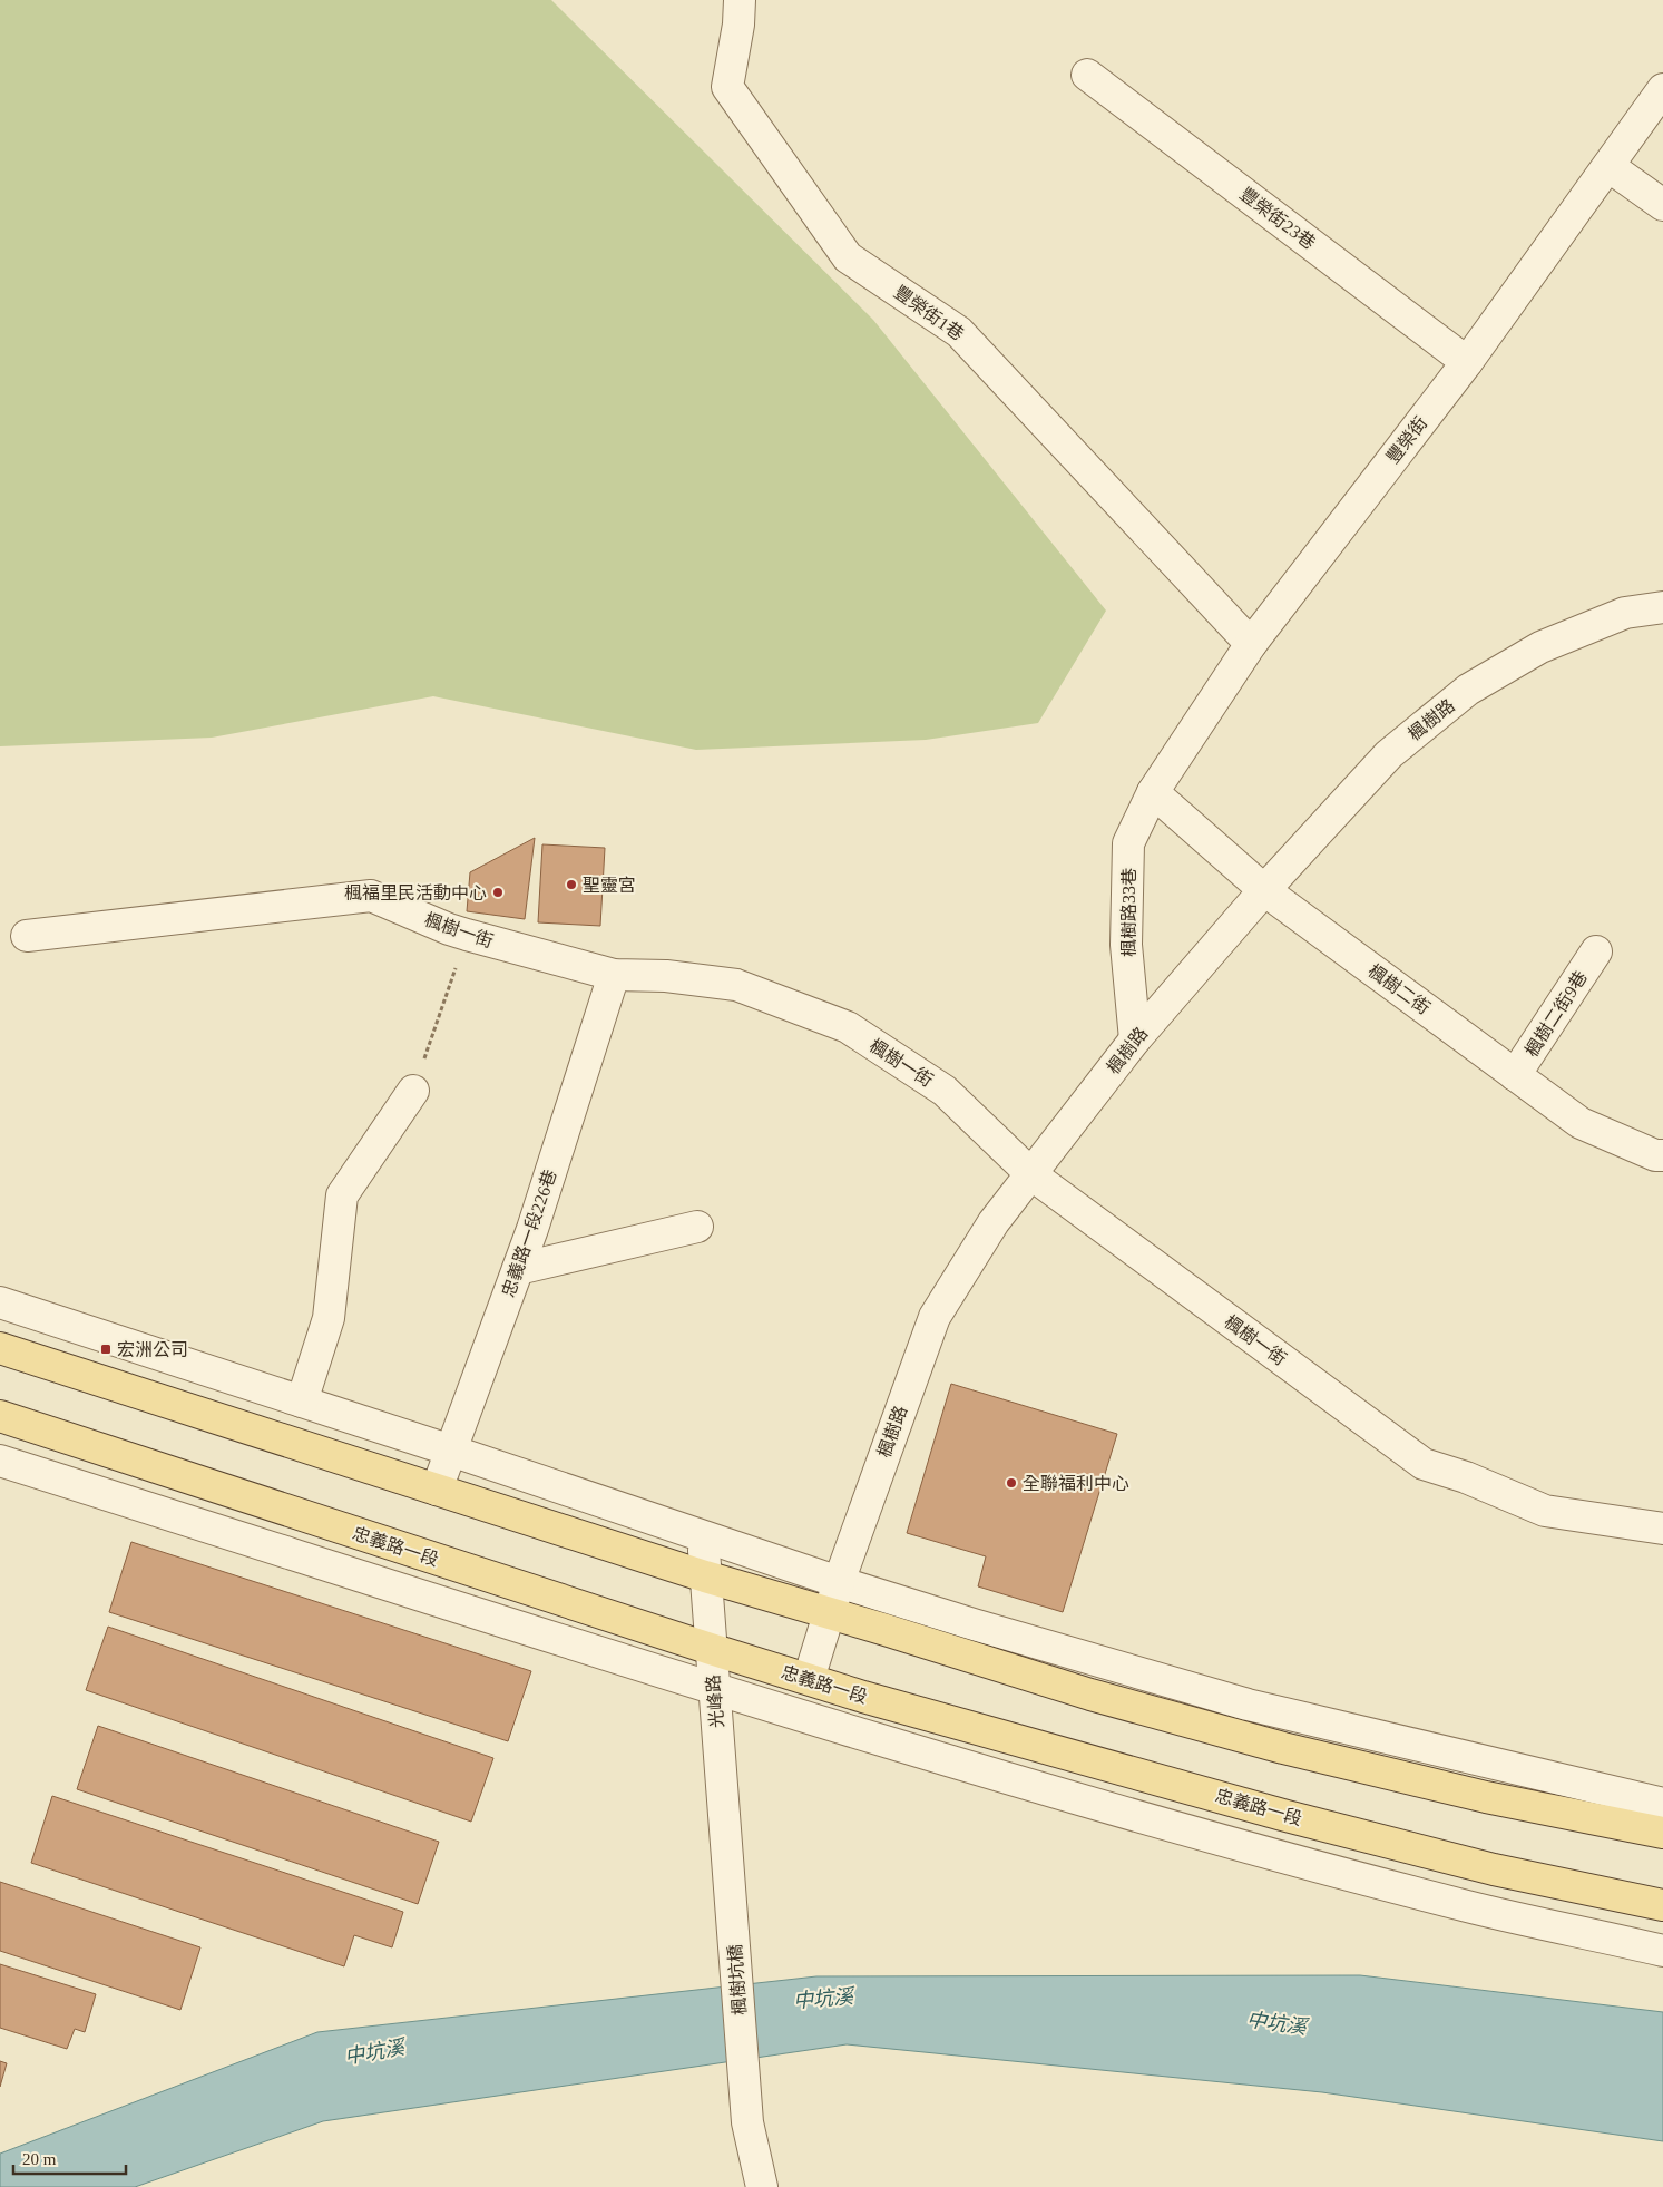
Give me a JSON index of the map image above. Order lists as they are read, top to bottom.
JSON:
{
  "streets": {
    "main road": ["忠義路一段"],
    "street": [
      "豐榮街23巷",
      "豐榮街1巷",
      "豐榮街",
      "楓樹路",
      "楓樹路33巷",
      "楓樹一街",
      "楓樹二街",
      "楓樹二街9巷",
      "忠義路一段226巷",
      "光峰路",
      "楓樹坑橋"
    ]
  },
  "crossings": [
    ["豐榮街23巷", "豐榮街"],
    ["豐榮街1巷", "豐榮街"],
    ["豐榮街", "楓樹路33巷"],
    ["豐榮街", "楓樹二街"],
    ["楓樹路", "楓樹路33巷"],
    ["楓樹路", "楓樹一街"],
    ["楓樹路", "楓樹二街"],
    ["楓樹路", "忠義路一段"],
    ["楓樹路33巷", "楓樹二街"],
    ["楓樹一街", "忠義路一段226巷"],
    ["楓樹二街", "楓樹二街9巷"],
    ["忠義路一段", "光峰路"],
    ["光峰路", "楓樹坑橋"]
  ],
  "water": ["中坑溪"],
  "places": {
    "other": ["聖靈宮", "楓福里民活動中心", "全聯福利中心"],
    "transit": ["宏洲公司"]
  },
  "scale_bar": "20 m"
}
